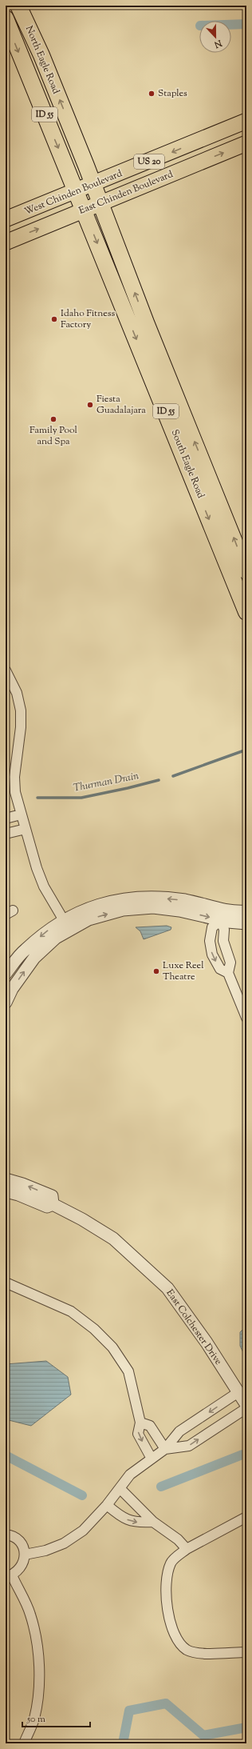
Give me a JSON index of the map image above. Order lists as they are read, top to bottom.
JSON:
{
  "streets": {
    "highway": ["North Eagle Road", "ID 55", "South Eagle Road"],
    "main road": ["US 20", "West Chinden Boulevard", "East Chinden Boulevard"],
    "street": ["East Colchester Drive"]
  },
  "crossings": [
    ["North Eagle Road", "West Chinden Boulevard"],
    ["North Eagle Road", "East Chinden Boulevard"],
    ["North Eagle Road", "South Eagle Road"],
    ["East Chinden Boulevard", "South Eagle Road"]
  ],
  "one_way": ["West Chinden Boulevard", "East Chinden Boulevard"],
  "water": ["Thurman Drain"],
  "places": [
    "Staples",
    "Idaho Fitness Factory",
    "Fiesta Guadalajara",
    "Family Pool and Spa",
    "Luxe Reel Theatre"
  ],
  "scale_bar": "50 m",
  "north": "bottom"
}
